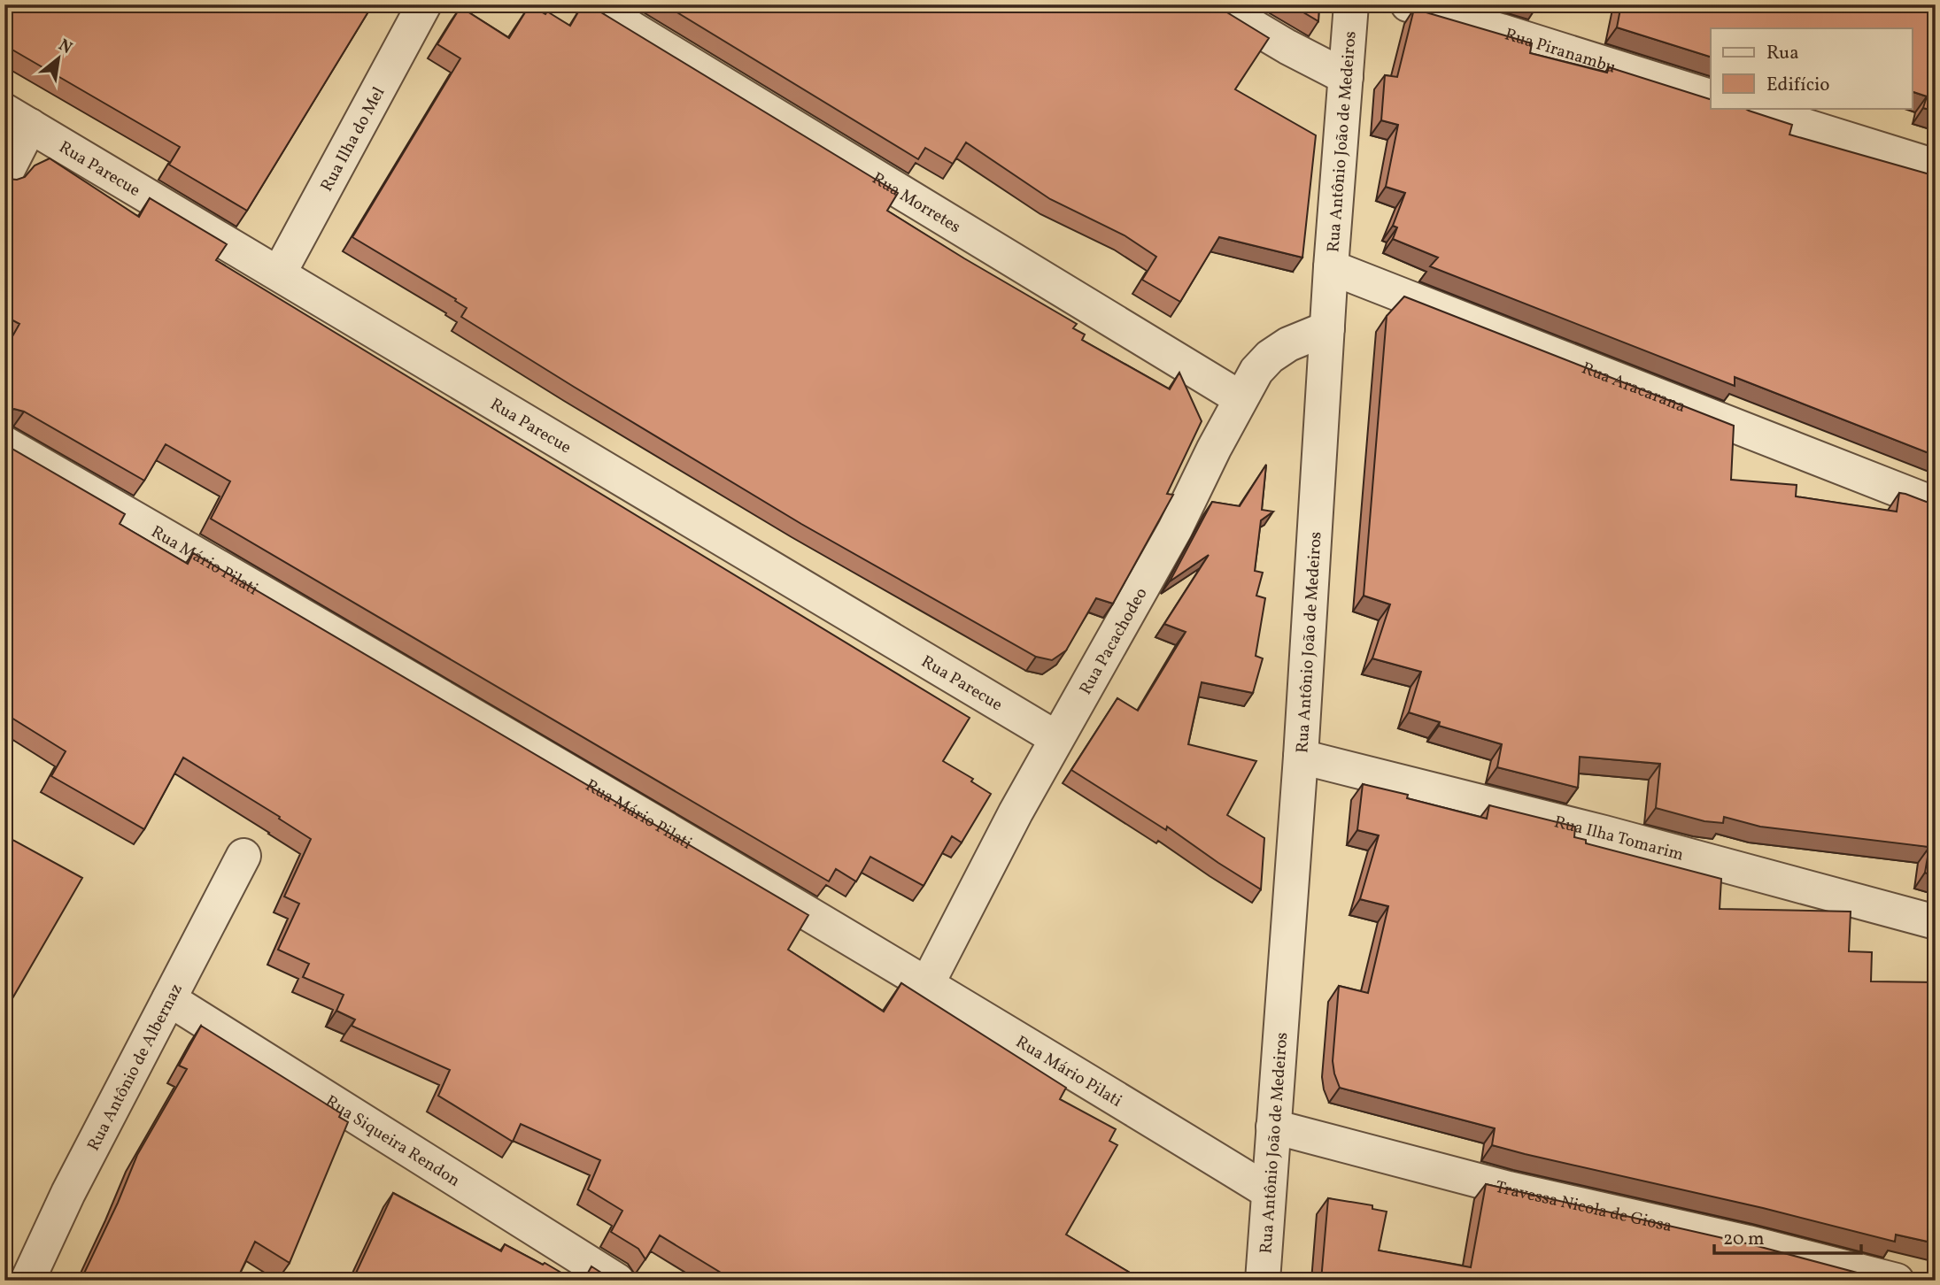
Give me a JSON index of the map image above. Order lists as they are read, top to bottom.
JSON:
{
  "streets": {
    "street": [
      "Rua Piranambu",
      "Rua Ilha do Mel",
      "Rua Antônio João de Medeiros",
      "Rua Parecue",
      "Rua Morretes",
      "Rua Aracarana",
      "Rua Mário Pilati",
      "Rua Pacachodeo",
      "Rua Ilha Tomarim",
      "Rua Antônio de Albernaz",
      "Rua Siqueira Rendon",
      "Travessa Nicola de Giosa"
    ]
  },
  "crossings": [
    ["Rua Ilha do Mel", "Rua Parecue"],
    ["Rua Antônio João de Medeiros", "Rua Aracarana"],
    ["Rua Antônio João de Medeiros", "Rua Mário Pilati"],
    ["Rua Antônio João de Medeiros", "Rua Pacachodeo"],
    ["Rua Antônio João de Medeiros", "Rua Ilha Tomarim"],
    ["Rua Antônio João de Medeiros", "Travessa Nicola de Giosa"],
    ["Rua Parecue", "Rua Pacachodeo"],
    ["Rua Morretes", "Rua Pacachodeo"],
    ["Rua Mário Pilati", "Rua Pacachodeo"],
    ["Rua Antônio de Albernaz", "Rua Siqueira Rendon"]
  ],
  "legend": ["Rua", "Edifício"],
  "scale_bar": "20 m",
  "north": "top right"
}
